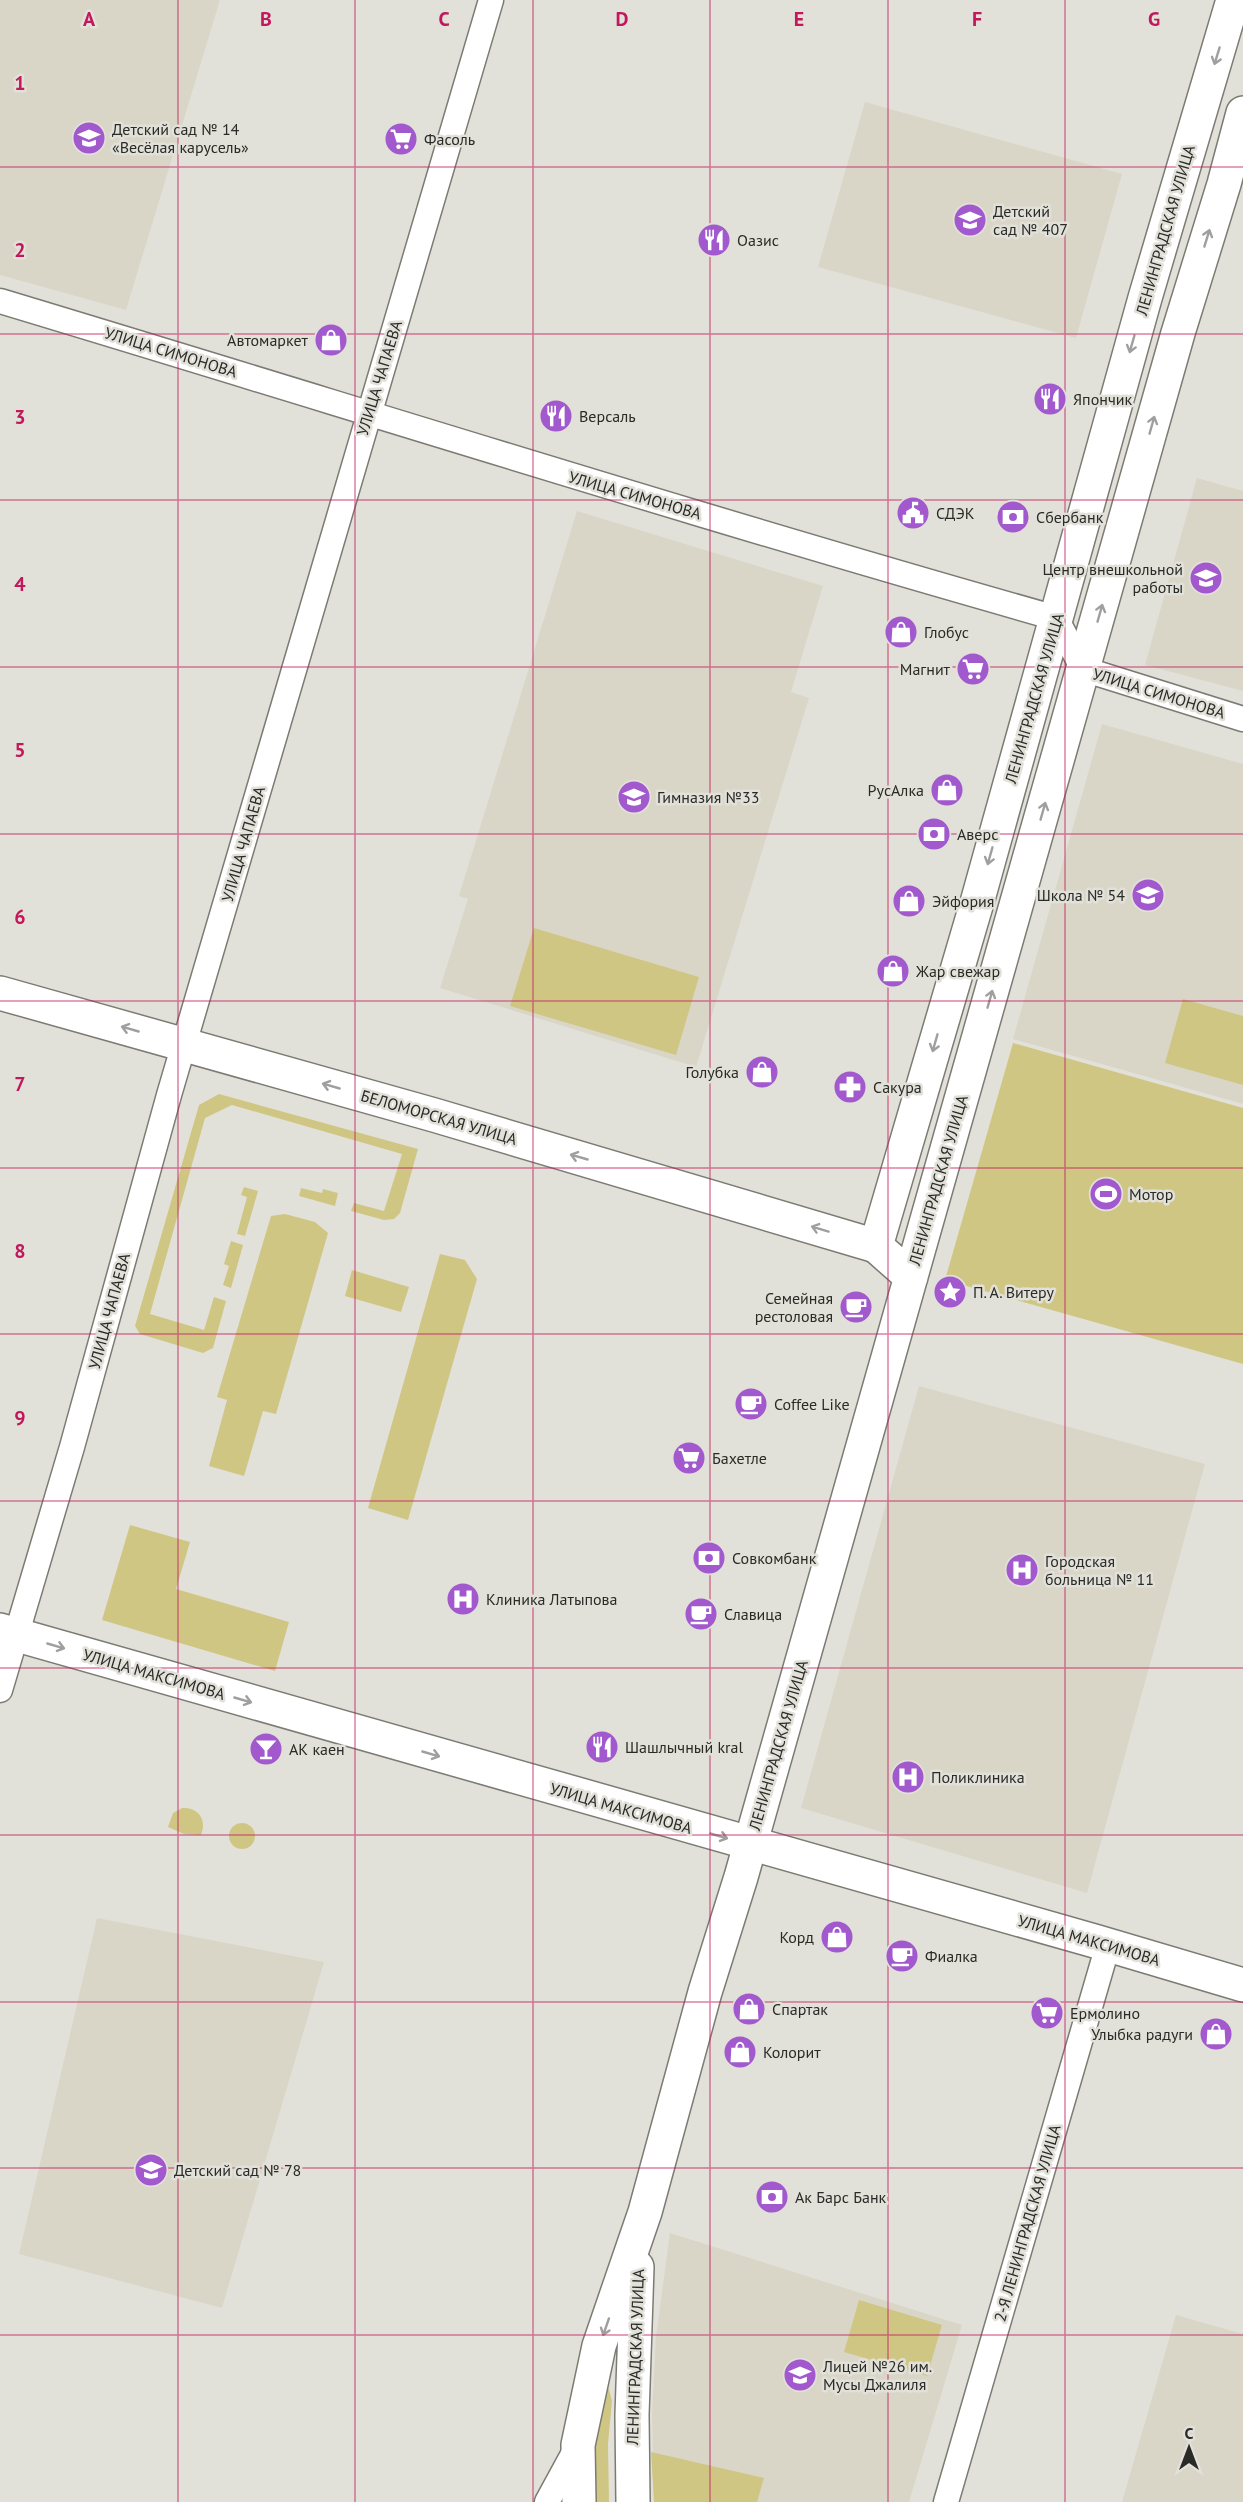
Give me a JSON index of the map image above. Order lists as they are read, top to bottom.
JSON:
{
  "streets": {
    "main road": ["ЛЕНИНГРАДСКАЯ УЛИЦА", "БЕЛОМОРСКАЯ УЛИЦА", "УЛИЦА МАКСИМОВА"],
    "street": ["УЛИЦА СИМОНОВА", "УЛИЦА ЧАПАЕВА", "2-Я ЛЕНИНГРАДСКАЯ УЛИЦА"]
  },
  "crossings": [
    ["ЛЕНИНГРАДСКАЯ УЛИЦА", "УЛИЦА СИМОНОВА"],
    ["ЛЕНИНГРАДСКАЯ УЛИЦА", "БЕЛОМОРСКАЯ УЛИЦА"],
    ["ЛЕНИНГРАДСКАЯ УЛИЦА", "УЛИЦА МАКСИМОВА"],
    ["УЛИЦА СИМОНОВА", "УЛИЦА ЧАПАЕВА"],
    ["УЛИЦА ЧАПАЕВА", "БЕЛОМОРСКАЯ УЛИЦА"],
    ["УЛИЦА ЧАПАЕВА", "УЛИЦА МАКСИМОВА"],
    ["УЛИЦА МАКСИМОВА", "2-Я ЛЕНИНГРАДСКАЯ УЛИЦА"]
  ],
  "one_way": ["БЕЛОМОРСКАЯ УЛИЦА", "УЛИЦА МАКСИМОВА"],
  "places": {
    "school or university": [
      "Детский сад № 14 «Весёлая карусель»",
      "Детский сад № 407",
      "Центр внешкольной работы",
      "Гимназия №33",
      "Школа № 54",
      "Детский сад № 78",
      "Лицей №26 им. Мусы Джалиля"
    ],
    "supermarket": [
      "Фасоль",
      "Магнит",
      "Бахетле",
      "Ермолино"
    ],
    "restaurant": [
      "Оазис",
      "Япончик",
      "Версаль",
      "Шашлычный kral"
    ],
    "shop": [
      "Автомаркет",
      "Глобус",
      "РусАлка",
      "Эйфория",
      "Жар свежар",
      "Голубка",
      "Корд",
      "Спартак",
      "Улыбка радуги",
      "Колорит"
    ],
    "public building": ["СДЭК"],
    "bank": [
      "Сбербанк",
      "Аверс",
      "Совкомбанк",
      "Ак Барс Банк"
    ],
    "pharmacy": ["Сакура"],
    "sports": ["Мотор"],
    "place": ["П. А. Витеру"],
    "cafe": [
      "Семейная рестоловая",
      "Coffee Like",
      "Славица",
      "Фиалка"
    ],
    "hospital": ["Городская больница № 11", "Клиника Латыпова", "Поликлиника"],
    "bar": ["АК каен"]
  },
  "north": "top",
  "grid": {
    "columns": [
      "A",
      "B",
      "C",
      "D",
      "E",
      "F",
      "G"
    ],
    "rows": [
      "1",
      "2",
      "3",
      "4",
      "5",
      "6",
      "7",
      "8",
      "9"
    ]
  }
}
